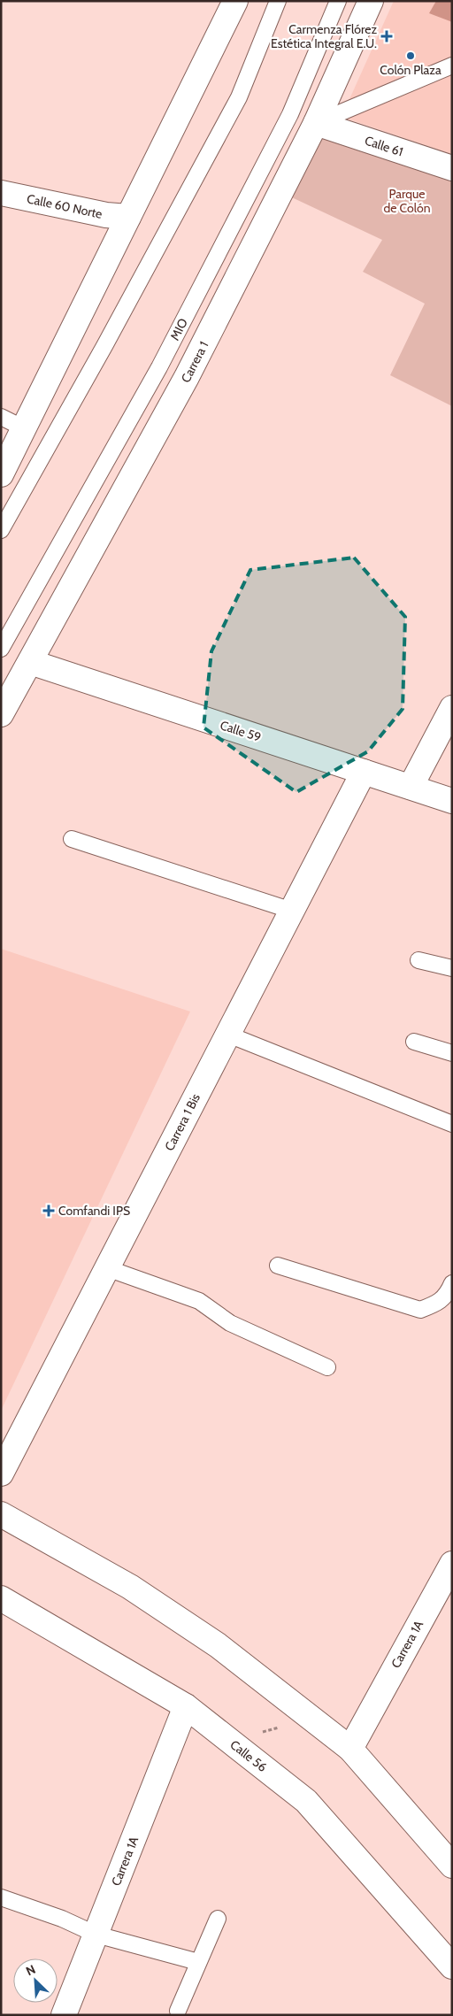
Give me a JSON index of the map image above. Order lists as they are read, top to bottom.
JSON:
{
  "streets": {
    "street": [
      "Calle 61",
      "Calle 60 Norte",
      "Carrera 1",
      "Calle 59",
      "Carrera 1 Bis",
      "Carrera 1A",
      "Calle 56"
    ],
    "lane": ["MIO"]
  },
  "crossings": [
    ["Calle 61", "Carrera 1"],
    ["Carrera 1", "Calle 59"],
    ["Calle 59", "Carrera 1 Bis"],
    ["Carrera 1A", "Calle 56"]
  ],
  "parks": ["Parque de Colón"],
  "places": {
    "health": ["Carmenza Flórez Estética Integral E.U.", "Comfandi IPS"],
    "other": ["Colón Plaza"]
  },
  "north": "top left"
}
